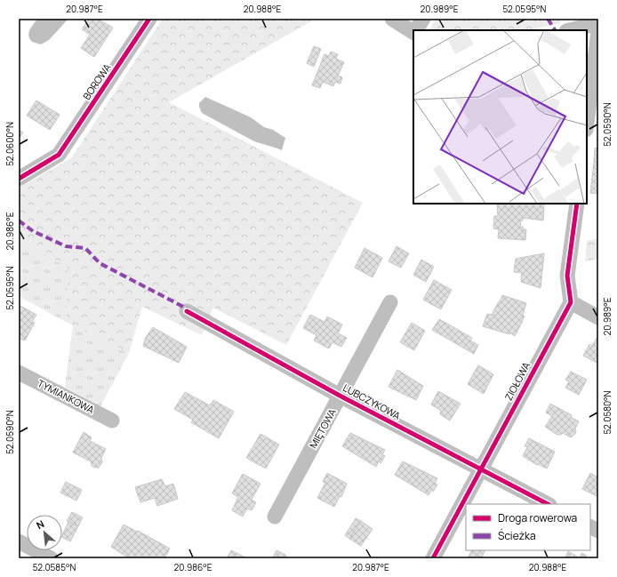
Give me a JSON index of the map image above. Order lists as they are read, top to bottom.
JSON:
{
  "streets": {
    "street": [
      "BOROWA",
      "ZIOŁOWA",
      "TYMIANKOWA",
      "LUBCZYKOWA",
      "MIĘTOWA"
    ]
  },
  "crossings": [
    ["ZIOŁOWA", "LUBCZYKOWA"],
    ["LUBCZYKOWA", "MIĘTOWA"]
  ],
  "legend": ["Droga rowerowa", "Ścieżka"],
  "north": "top left",
  "coordinates": [
    "20.987°E",
    "20.988°E",
    "20.989°E",
    "52.0595°N",
    "52.0590°N",
    "52.0600°N",
    "20.986°E",
    "52.0580°N",
    "52.0585°N"
  ]
}
